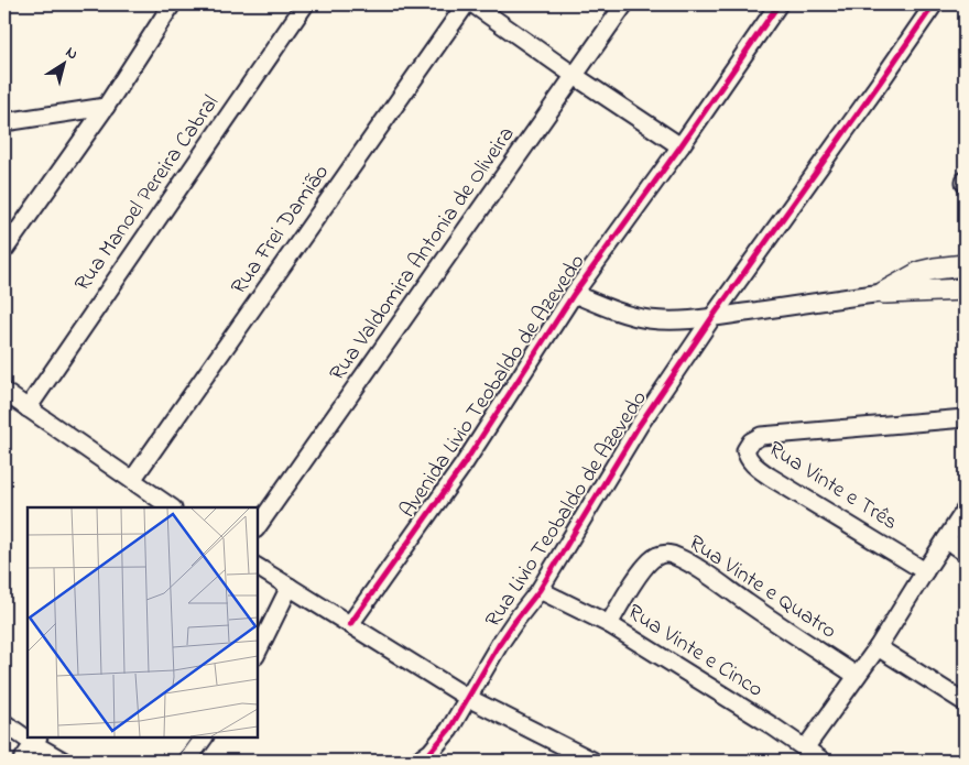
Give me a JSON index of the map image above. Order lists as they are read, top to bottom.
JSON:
{
  "streets": {
    "street": [
      "Rua Manoel Pereira Cabral",
      "Rua Frei Damião",
      "Rua Valdomira Antonia de Oliveira",
      "Avenida Livio Teobaldo de Azevedo",
      "Rua Vinte e Três",
      "Rua Livio Teobaldo de Azevedo",
      "Rua Vinte e Quatro",
      "Rua Vinte e Cinco"
    ]
  },
  "crossings": [
    ["Rua Livio Teobaldo de Azevedo", "Rua Vinte e Cinco"],
    ["Rua Vinte e Quatro", "Rua Vinte e Cinco"]
  ],
  "north": "top right"
}
